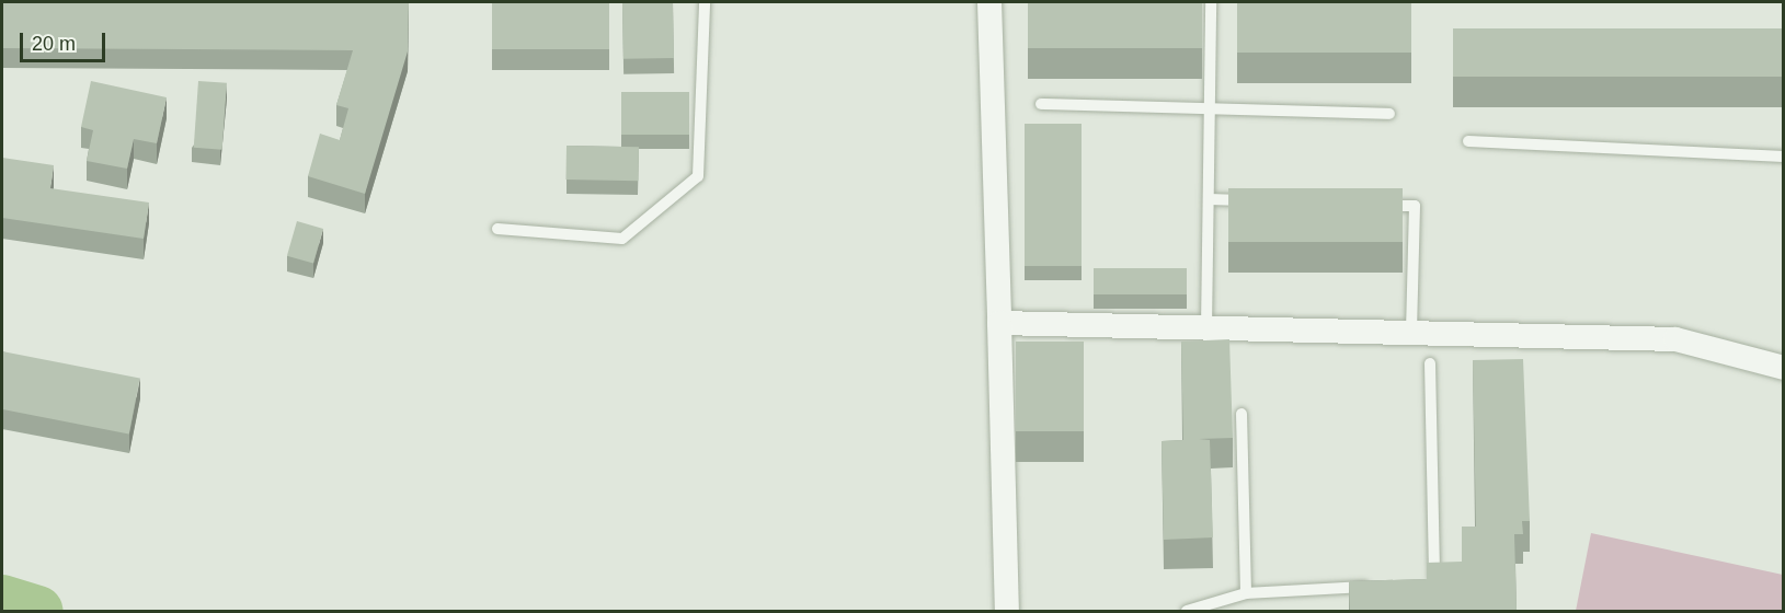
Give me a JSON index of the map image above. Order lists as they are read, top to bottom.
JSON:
{
  "scale_bar": "20 m"
}
